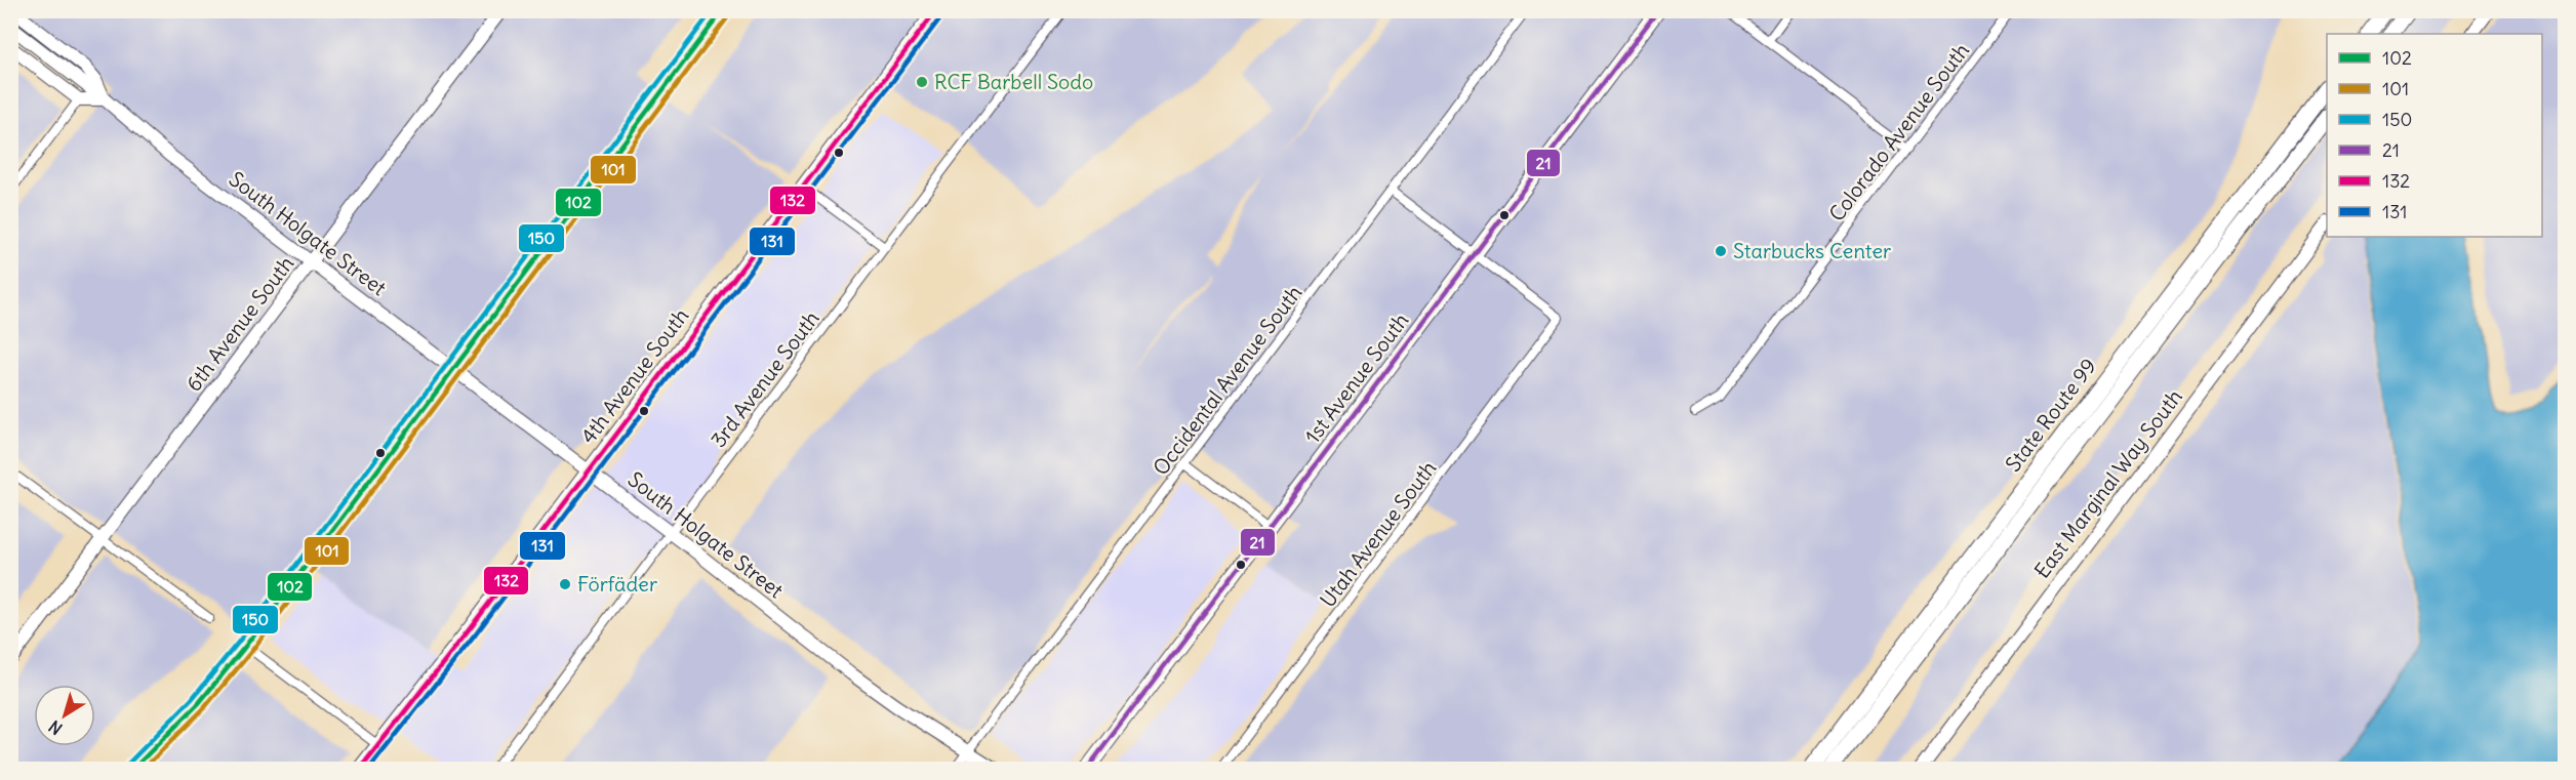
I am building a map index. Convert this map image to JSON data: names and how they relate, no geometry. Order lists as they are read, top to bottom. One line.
{"streets":{"highway":["State Route 99"],"main road":["South Holgate Street","6th Avenue South","4th Avenue South","1st Avenue South","East Marginal Way South"],"street":["Colorado Avenue South","3rd Avenue South","Occidental Avenue South","Utah Avenue South"]},"crossings":[["South Holgate Street","6th Avenue South"],["South Holgate Street","4th Avenue South"],["South Holgate Street","3rd Avenue South"],["South Holgate Street","Occidental Avenue South"],["1st Avenue South","Utah Avenue South"]],"places":["RCF Barbell Sodo","Starbucks Center","Förfäder"],"lines":["transit line 102","transit line 150","transit line 21","transit line 132","transit line 101","transit line 131"],"legend":["102","101","150","21","132","131"],"north":"bottom left"}
